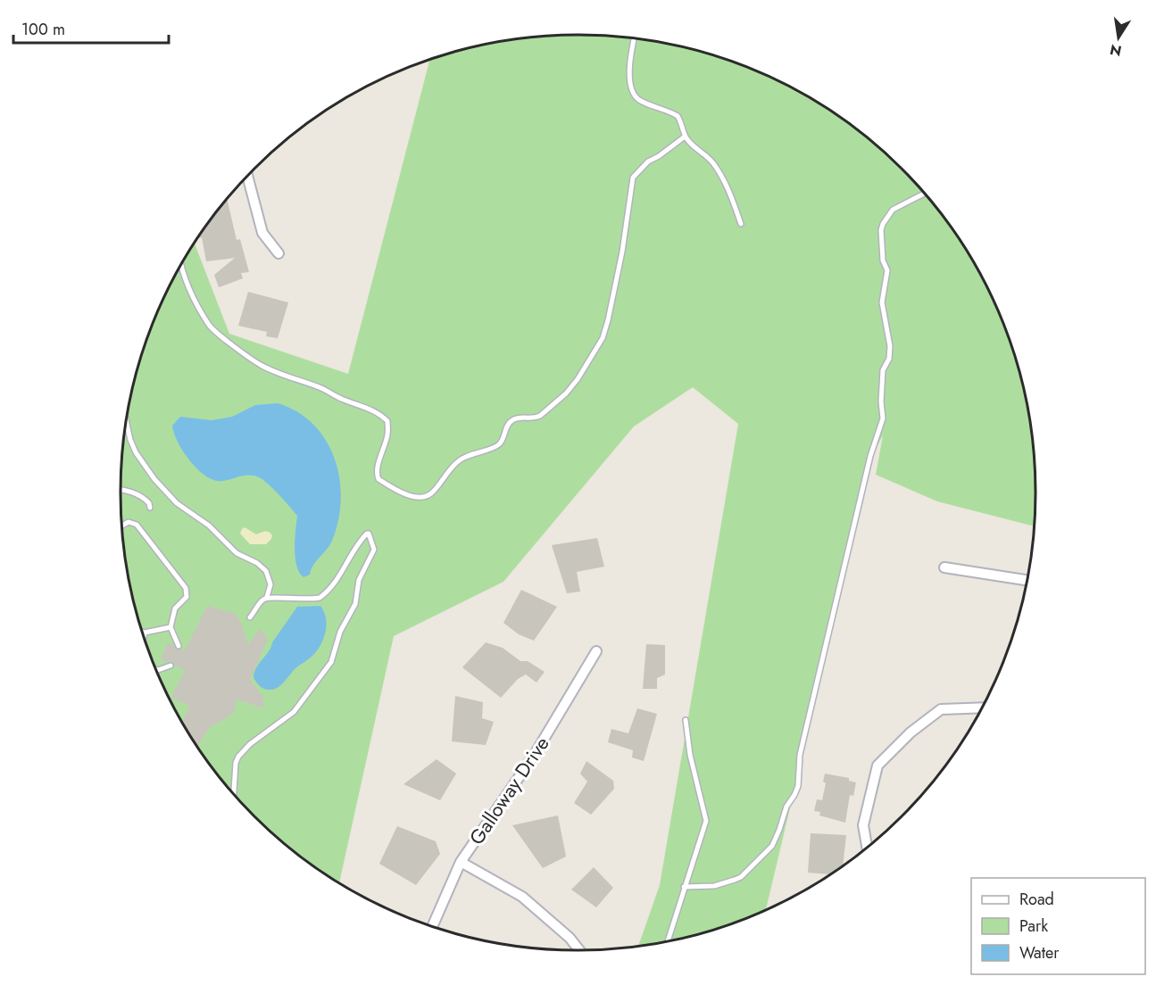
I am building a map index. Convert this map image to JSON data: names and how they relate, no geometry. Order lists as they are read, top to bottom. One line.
{"streets":{"street":["Galloway Drive"]},"legend":["Road","Park","Water"],"scale_bar":"100 m","north":"bottom"}
